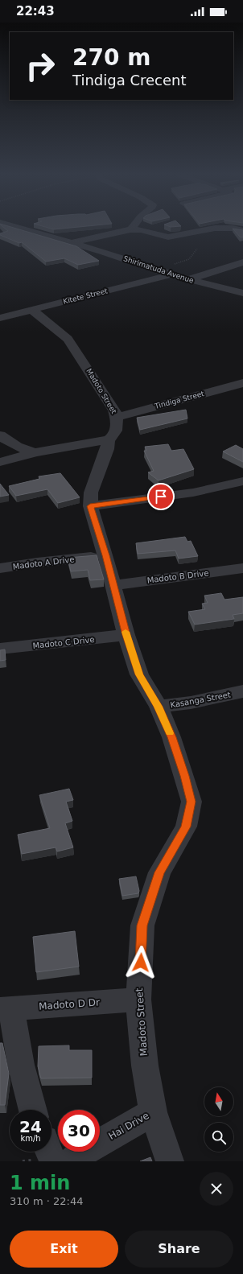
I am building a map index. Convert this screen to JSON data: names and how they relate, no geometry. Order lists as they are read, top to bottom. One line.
{"streets":{"street":["Shirimatuda Avenue","Kitete Street","Madoto Street","Tindiga Street","Madoto A Drive","Madoto B Drive","Madoto C Drive","Kasanga Street","Madoto D Dr","Hai Drive"]},"crossings":[["Shirimatuda Avenue","Kitete Street"],["Kitete Street","Madoto Street"],["Madoto Street","Tindiga Street"],["Madoto Street","Madoto A Drive"],["Madoto Street","Madoto B Drive"],["Madoto Street","Madoto C Drive"],["Madoto Street","Kasanga Street"],["Madoto Street","Madoto D Dr"],["Madoto Street","Hai Drive"]],"north":"top","page":{"status":"22:43","turn":["270 m","Tindiga Crecent"],"speed":"24 km/h","limit":"30","heading":["1 min","310 m · 22:44"],"buttons":["Exit","Share"]}}
